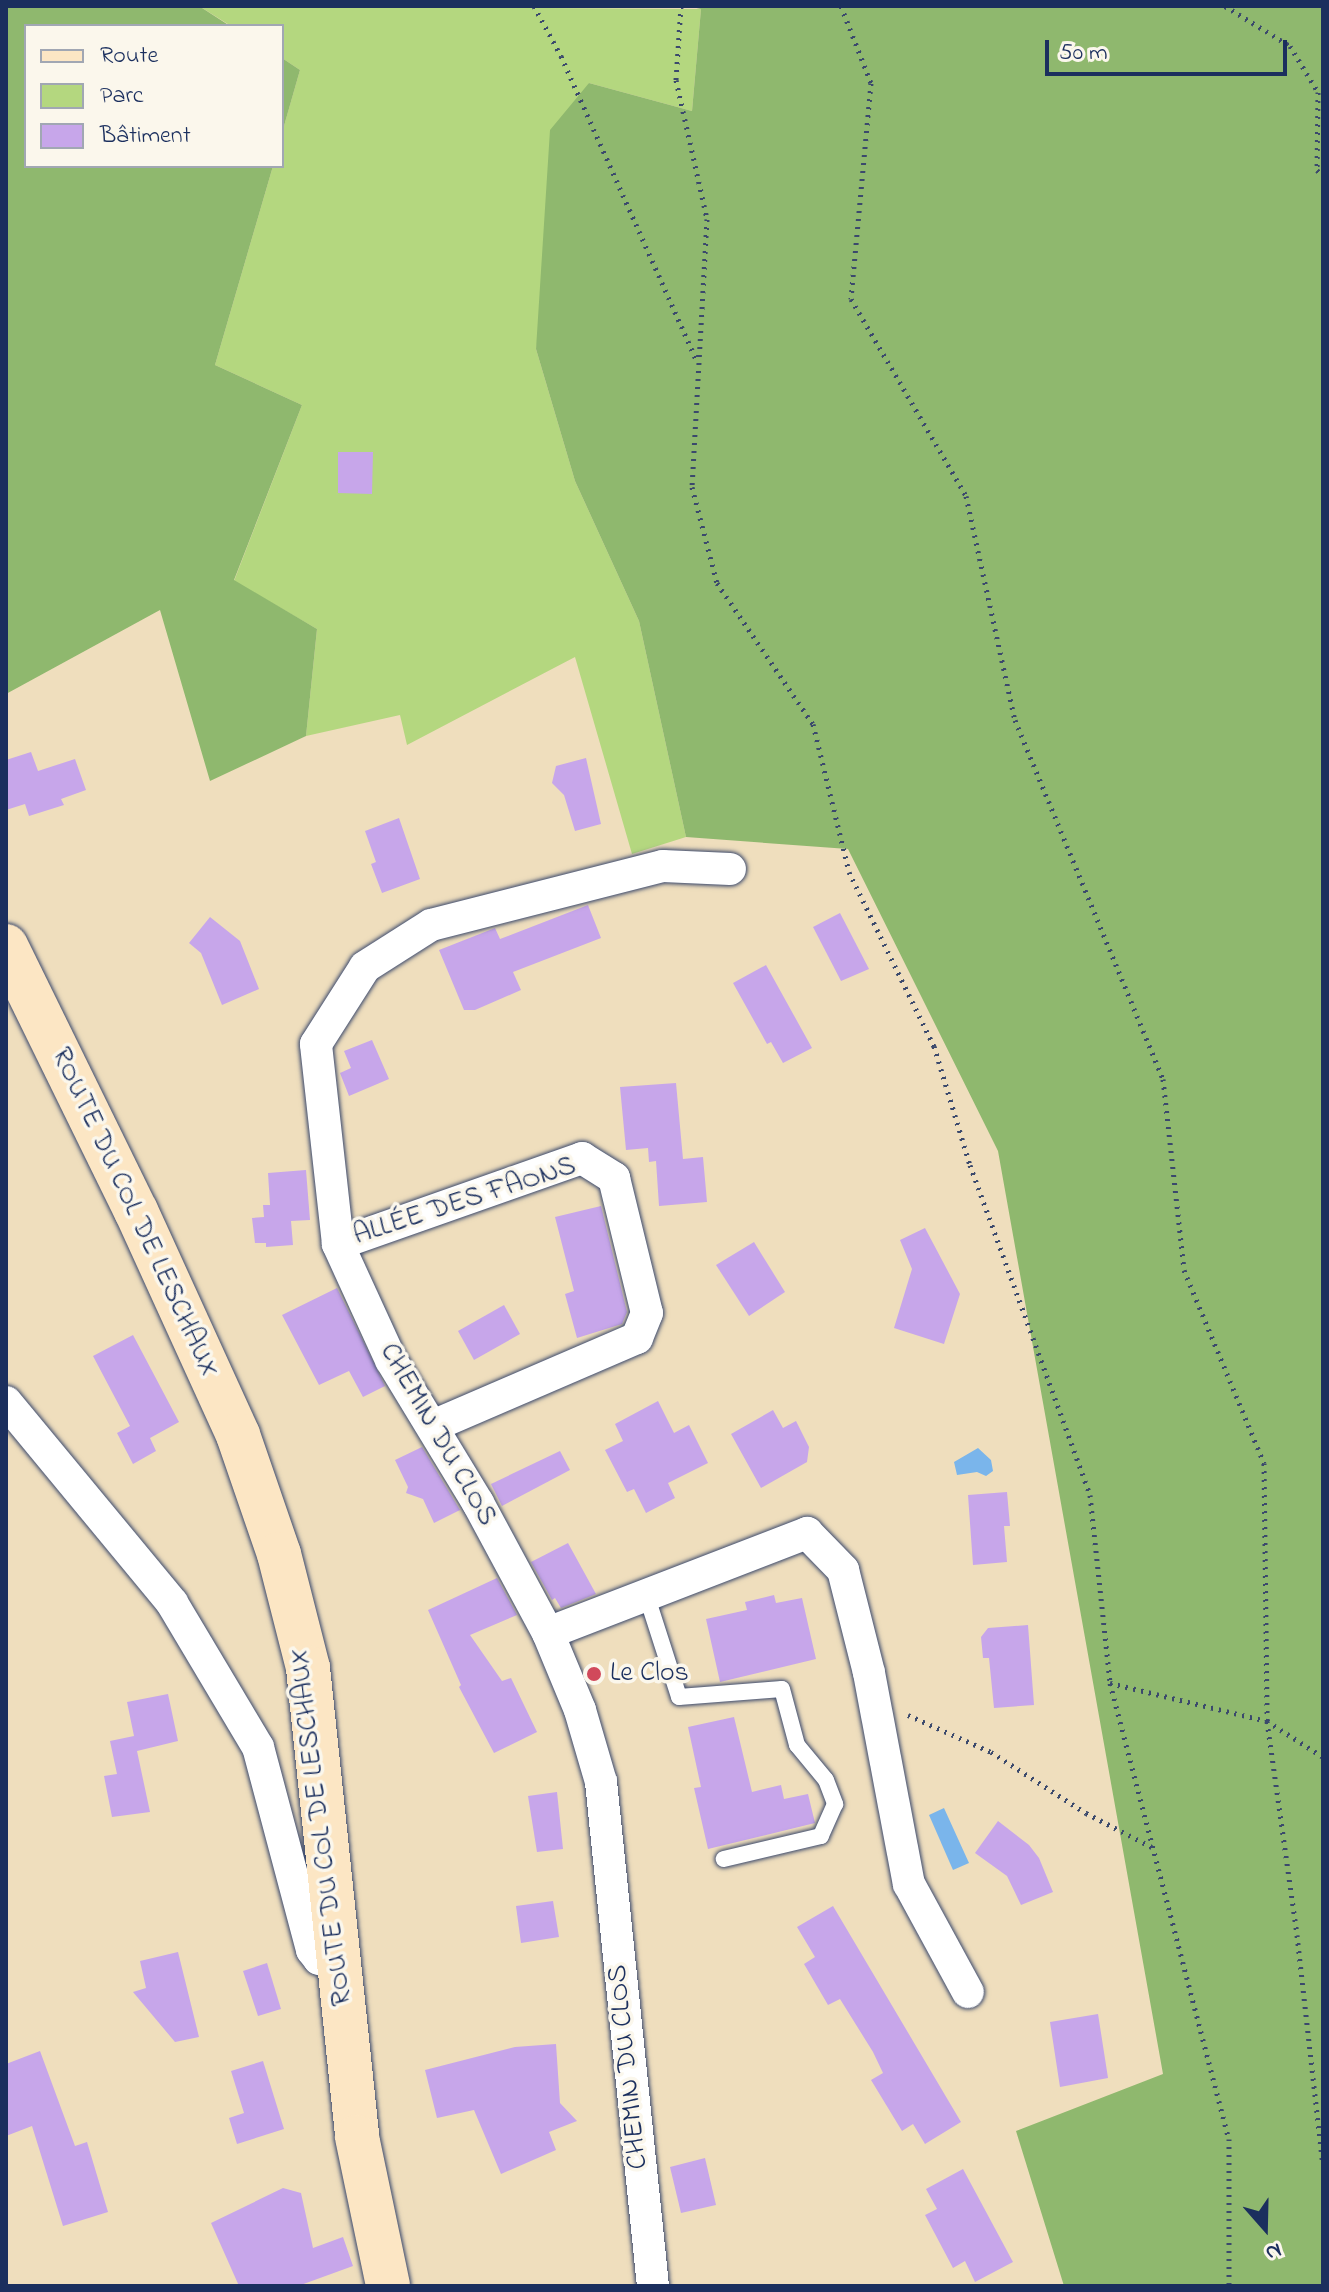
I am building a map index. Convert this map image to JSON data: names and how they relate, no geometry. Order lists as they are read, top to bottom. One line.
{"streets":{"main road":["ROUTE DU COL DE LESCHAUX"],"street":["ALLÉE DES FAONS","CHEMIN DU CLOS"]},"crossings":[["ALLÉE DES FAONS","CHEMIN DU CLOS"]],"places":["Le Clos"],"legend":["Route","Parc","Bâtiment"],"scale_bar":"50 m","north":"bottom"}
